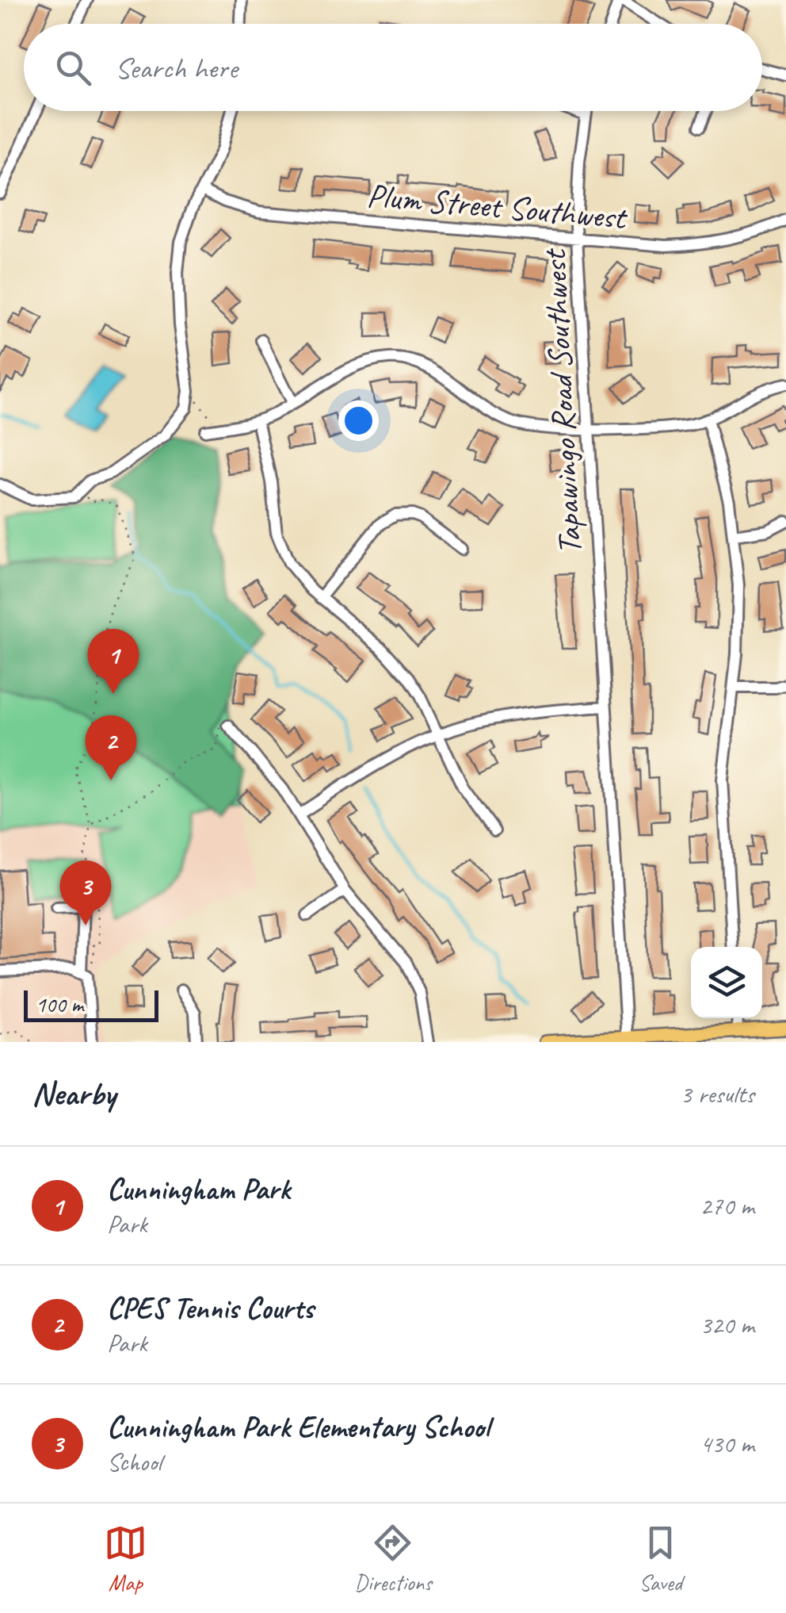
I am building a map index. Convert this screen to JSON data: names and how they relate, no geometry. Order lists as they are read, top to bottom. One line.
{"streets":{"street":["Plum Street Southwest","Tapawingo Road Southwest"]},"crossings":[["Plum Street Southwest","Tapawingo Road Southwest"]],"scale_bar":"100 m","page":{"search":"Search here","pins":["1","2","3"],"scale":"100 m","heading":["Nearby","3 results"],"list":[{"mark":"1","name":"Cunningham Park","note":"Park","value":"270 m"},{"mark":"2","name":"CPES Tennis Courts","note":"Park","value":"320 m"},{"mark":"3","name":"Cunningham Park Elementary School","note":"School","value":"430 m"}],"nav":["Map","Directions","Saved"]}}
